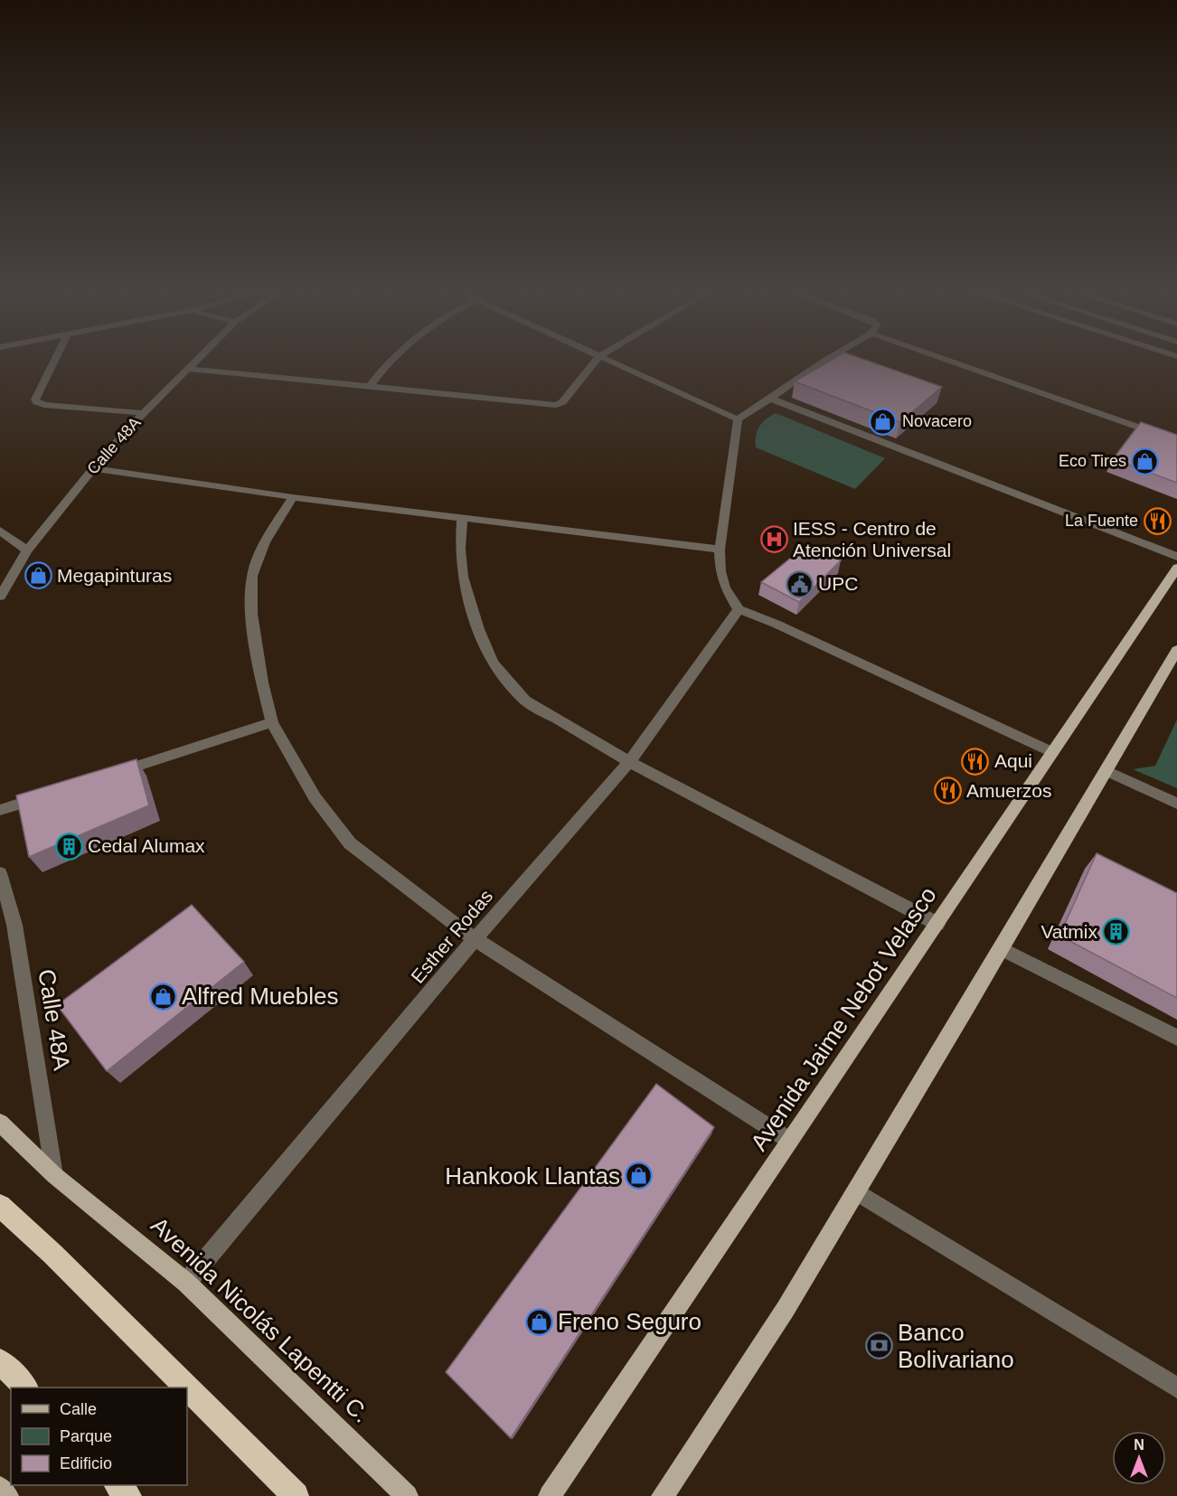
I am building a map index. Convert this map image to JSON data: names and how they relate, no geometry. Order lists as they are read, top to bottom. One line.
{"streets":{"main road":["Avenida Jaime Nebot Velasco","Avenida Nicolás Lapentti C."],"street":["Calle 48A","Esther Rodas"]},"crossings":[["Calle 48A","Avenida Nicolás Lapentti C."],["Esther Rodas","Avenida Nicolás Lapentti C."]],"places":{"shop":["Novacero","Eco Tires","Megapinturas","Alfred Muebles","Hankook Llantas","Freno Seguro"],"restaurant":["La Fuente","Aqui","Amuerzos"],"hospital":["IESS - Centro de Atención Universal"],"public building":["UPC"],"building":["Cedal Alumax","Vatmix"],"bank":["Banco Bolivariano"]},"legend":["Calle","Parque","Edificio"],"north":"top"}
